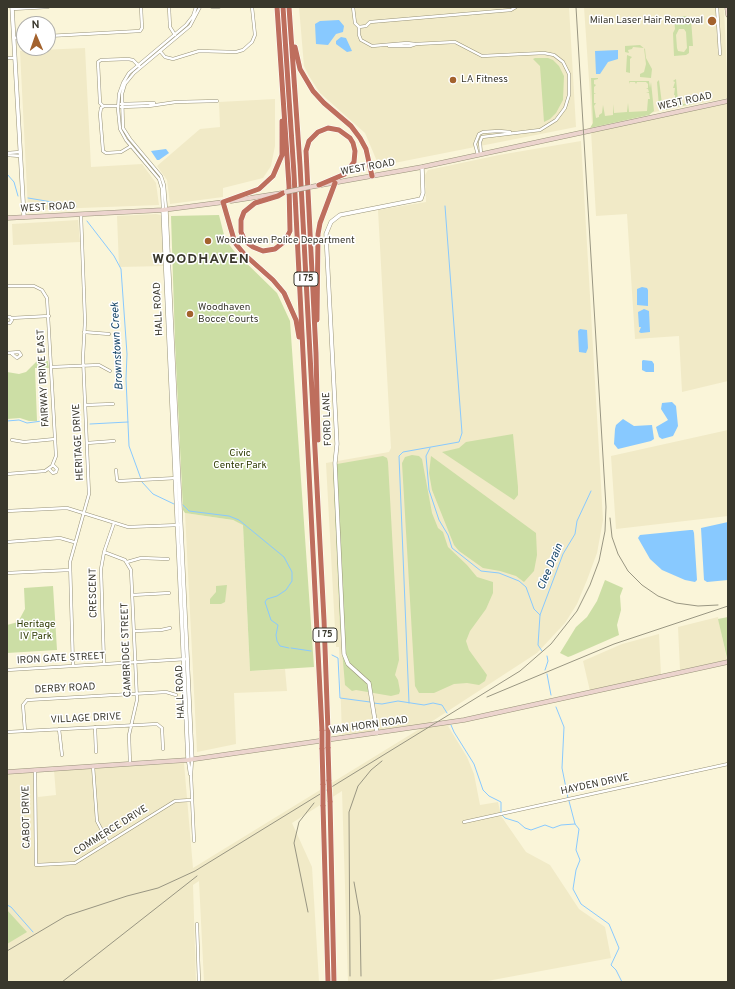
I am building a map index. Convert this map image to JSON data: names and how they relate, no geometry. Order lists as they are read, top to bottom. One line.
{"streets":{"highway":["I 75"],"main road":["WEST ROAD","VAN HORN ROAD"],"street":["HALL ROAD","FAIRWAY DRIVE EAST","FORD LANE","HERITAGE DRIVE","CRESCENT","CAMBRIDGE STREET","IRON GATE STREET","DERBY ROAD","VILLAGE DRIVE","HAYDEN DRIVE","CABOT DRIVE","COMMERCE DRIVE"]},"crossings":[["WEST ROAD","HALL ROAD"],["WEST ROAD","FORD LANE"],["WEST ROAD","HERITAGE DRIVE"],["HALL ROAD","IRON GATE STREET"],["HALL ROAD","VAN HORN ROAD"],["HALL ROAD","COMMERCE DRIVE"],["FORD LANE","VAN HORN ROAD"],["HERITAGE DRIVE","IRON GATE STREET"],["CRESCENT","IRON GATE STREET"],["CAMBRIDGE STREET","IRON GATE STREET"],["CAMBRIDGE STREET","DERBY ROAD"],["CAMBRIDGE STREET","VILLAGE DRIVE"],["CAMBRIDGE STREET","VAN HORN ROAD"],["DERBY ROAD","VILLAGE DRIVE"],["VAN HORN ROAD","CABOT DRIVE"],["CABOT DRIVE","COMMERCE DRIVE"]],"districts":["WOODHAVEN"],"water":["Brownstown Creek","Clee Drain"],"parks":["Civic Center Park","Heritage IV Park"],"places":["Milan Laser Hair Removal","LA Fitness","Woodhaven Police Department","Woodhaven Bocce Courts"],"north":"top"}
